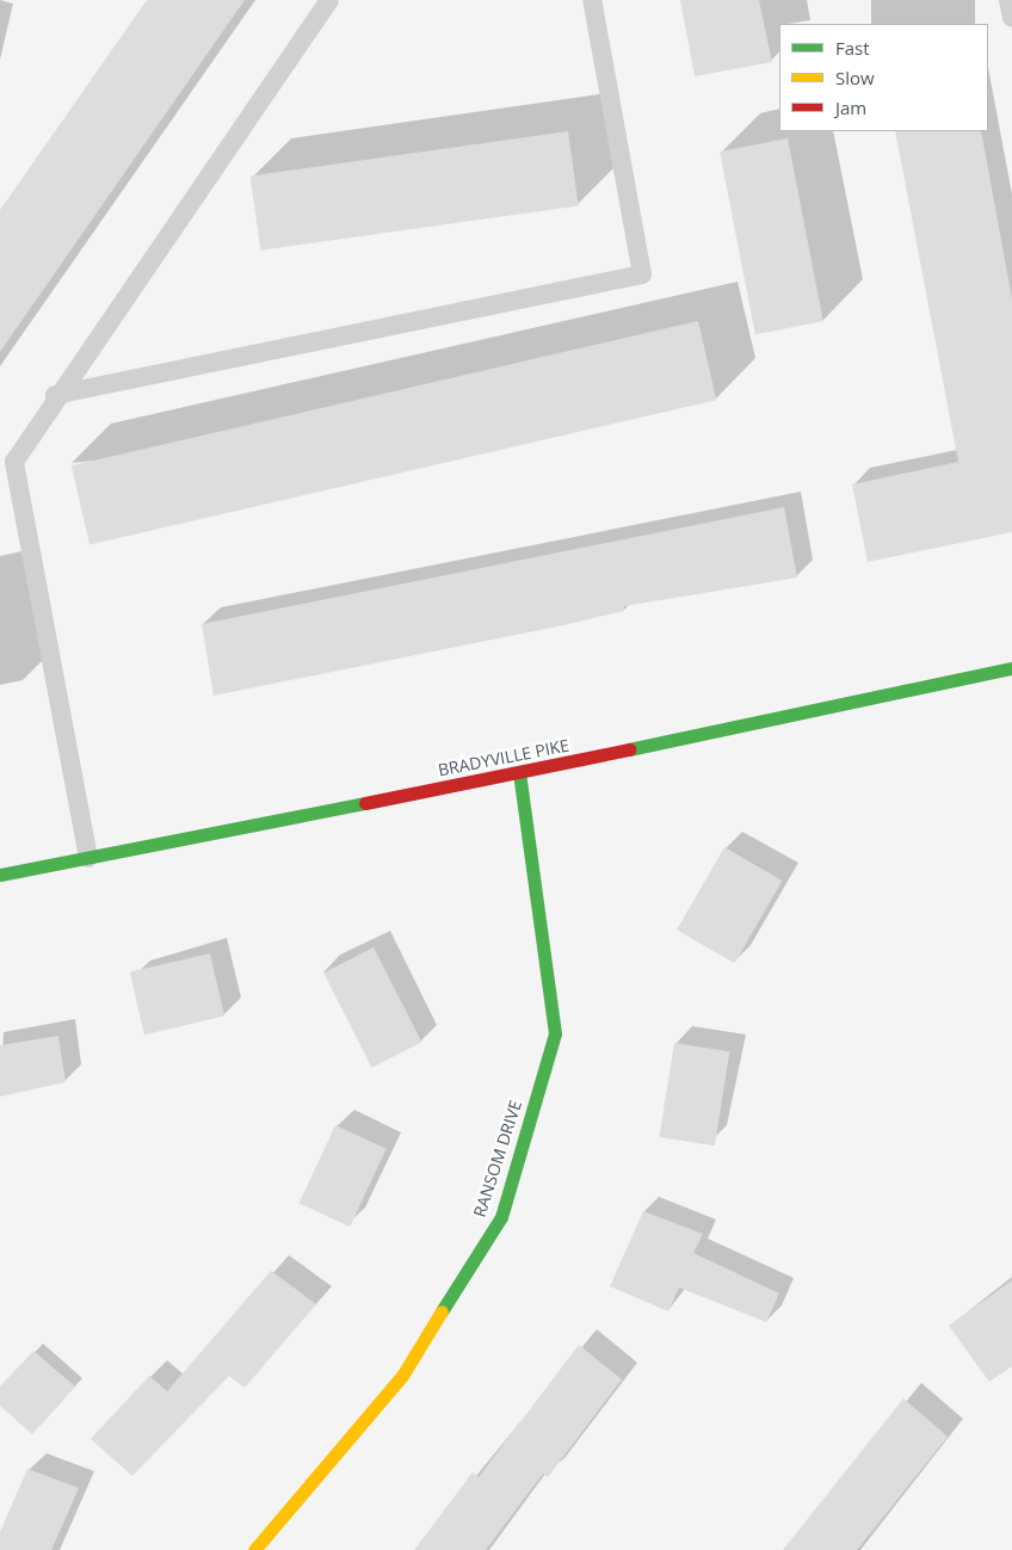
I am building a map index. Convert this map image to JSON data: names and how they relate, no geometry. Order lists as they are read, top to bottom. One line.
{"streets":{"main road":["BRADYVILLE PIKE","RANSOM DRIVE"]},"crossings":[["BRADYVILLE PIKE","RANSOM DRIVE"]],"legend":["Fast","Slow","Jam"]}
